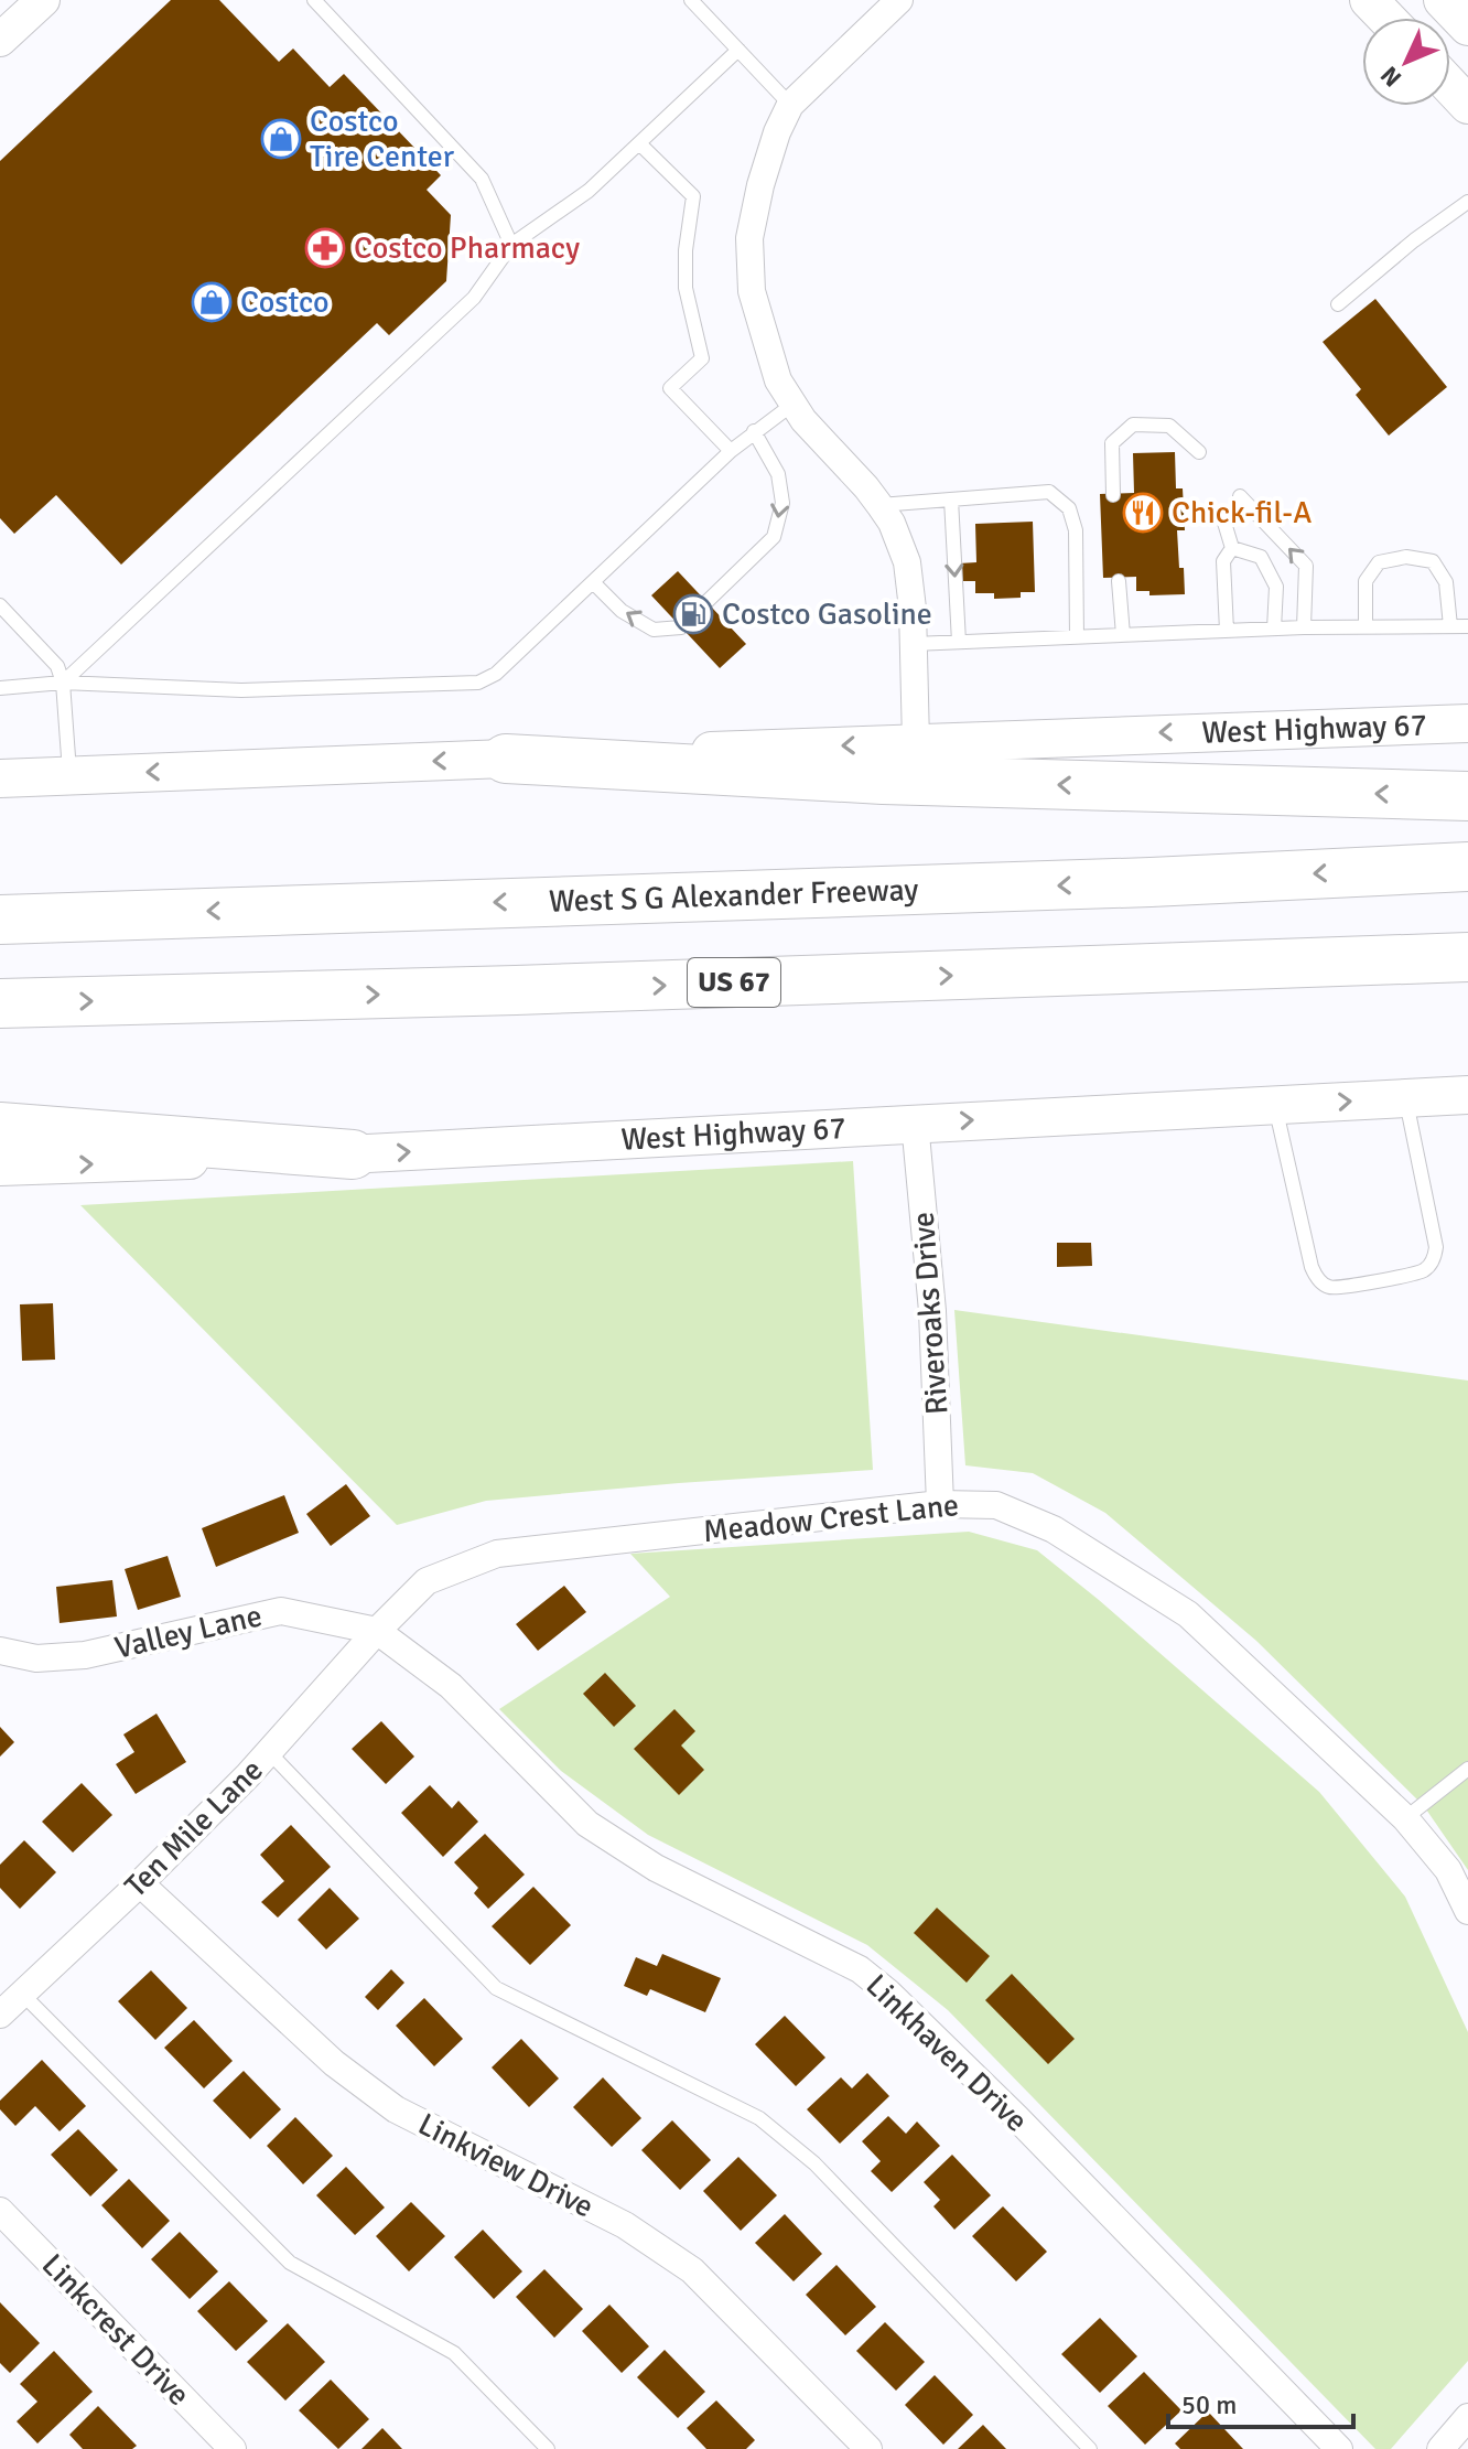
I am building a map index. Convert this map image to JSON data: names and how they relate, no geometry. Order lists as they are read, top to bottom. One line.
{"streets":{"highway":["West S G Alexander Freeway","US 67"],"main road":["West Highway 67"],"street":["Riveroaks Drive","Meadow Crest Lane","Valley Lane","Ten Mile Lane","Linkhaven Drive","Linkview Drive","Linkcrest Drive"]},"crossings":[["West Highway 67","Riveroaks Drive"],["Riveroaks Drive","Meadow Crest Lane"],["Meadow Crest Lane","Valley Lane"],["Meadow Crest Lane","Ten Mile Lane"],["Meadow Crest Lane","Linkhaven Drive"],["Valley Lane","Ten Mile Lane"],["Valley Lane","Linkhaven Drive"],["Ten Mile Lane","Linkhaven Drive"],["Ten Mile Lane","Linkview Drive"]],"places":{"shop":["Costco Tire Center","Costco"],"pharmacy":["Costco Pharmacy"],"restaurant":["Chick-fil-A"],"fuel station":["Costco Gasoline"]},"scale_bar":"50 m","north":"bottom left"}
